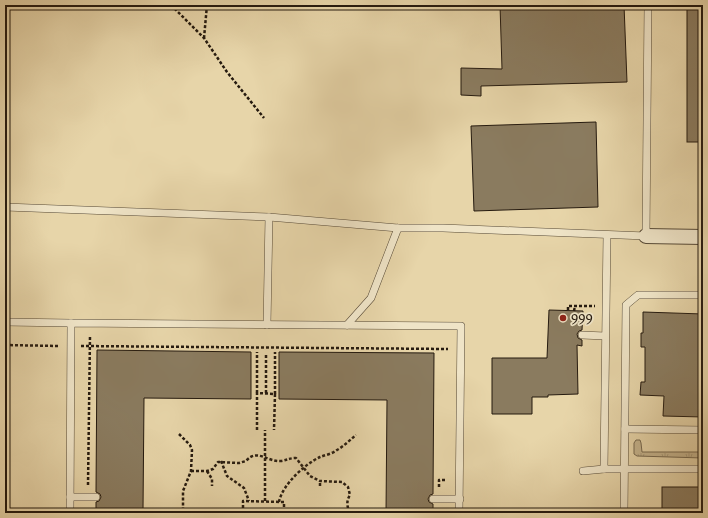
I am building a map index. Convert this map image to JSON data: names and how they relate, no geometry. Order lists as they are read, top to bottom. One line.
{"places":["999"]}
